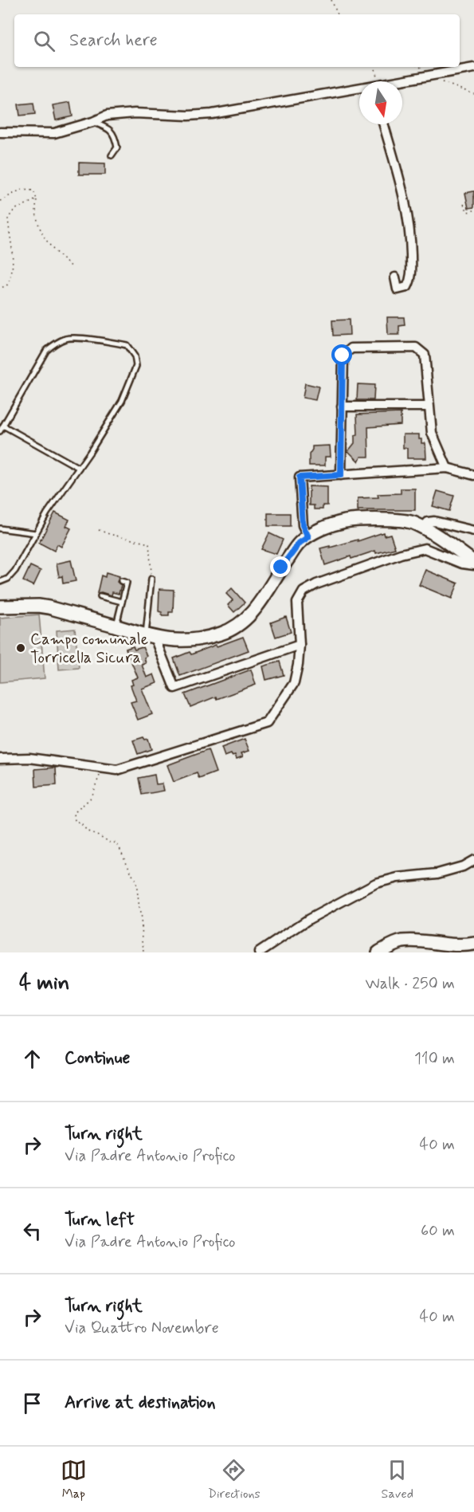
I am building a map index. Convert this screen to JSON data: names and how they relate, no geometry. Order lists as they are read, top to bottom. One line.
{"places":["Campo comunale Torricella Sicura"],"north":"bottom","page":{"search":"Search here","heading":["4 min","Walk · 250 m"],"list":[["Continue","110 m"],["Turn right","Via Padre Antonio Profico","40 m"],["Turn left","Via Padre Antonio Profico","60 m"],["Turn right","Via Quattro Novembre","40 m"],"Arrive at destination"],"nav":["Map","Directions","Saved"]}}
